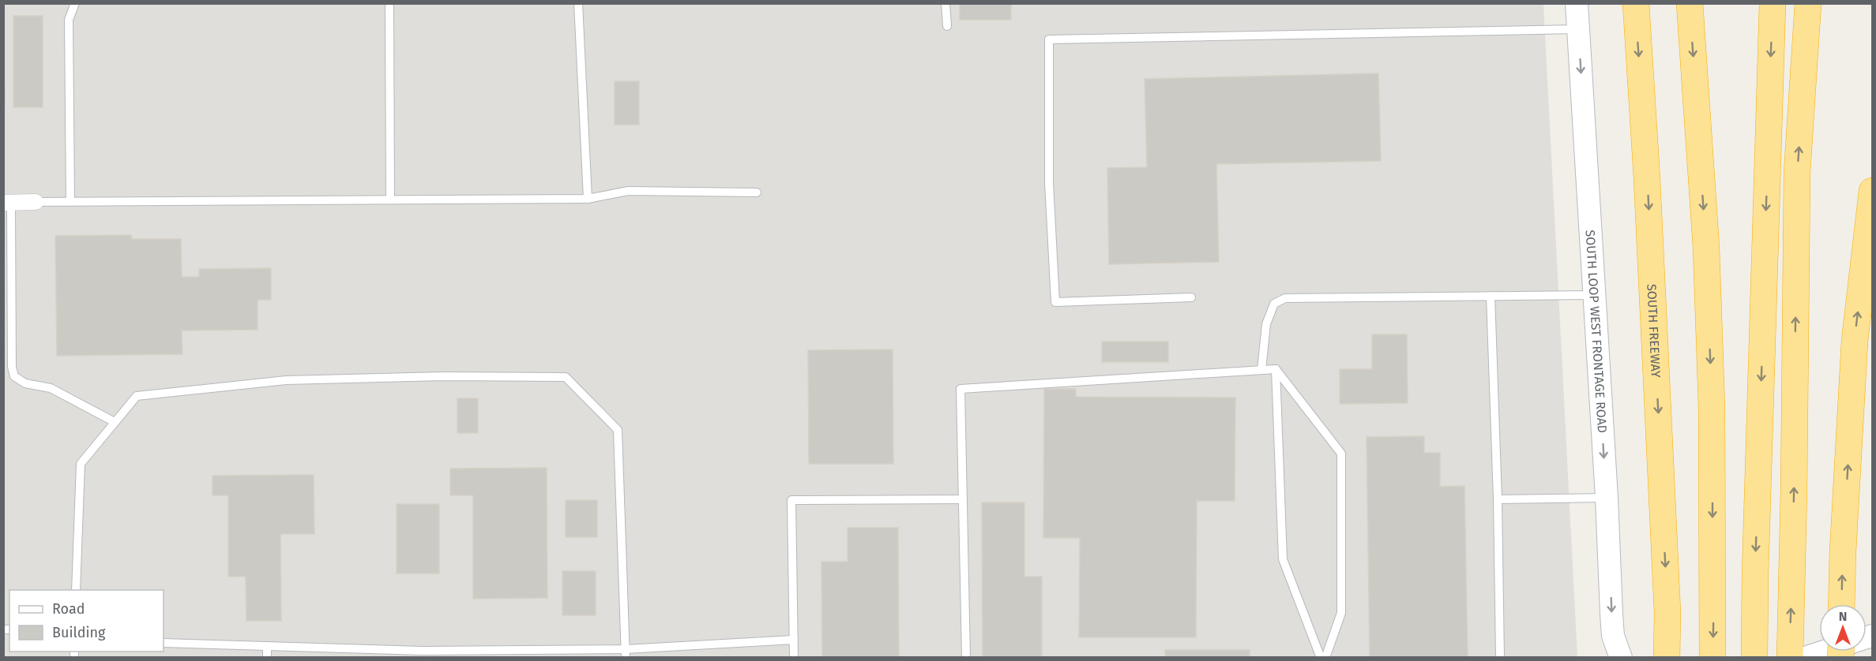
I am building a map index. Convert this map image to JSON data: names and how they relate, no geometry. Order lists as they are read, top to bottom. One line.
{"streets":{"highway":["SOUTH FREEWAY"],"main road":["SOUTH LOOP WEST FRONTAGE ROAD"]},"one_way":["SOUTH LOOP WEST FRONTAGE ROAD"],"legend":["Road","Building"],"north":"top"}
